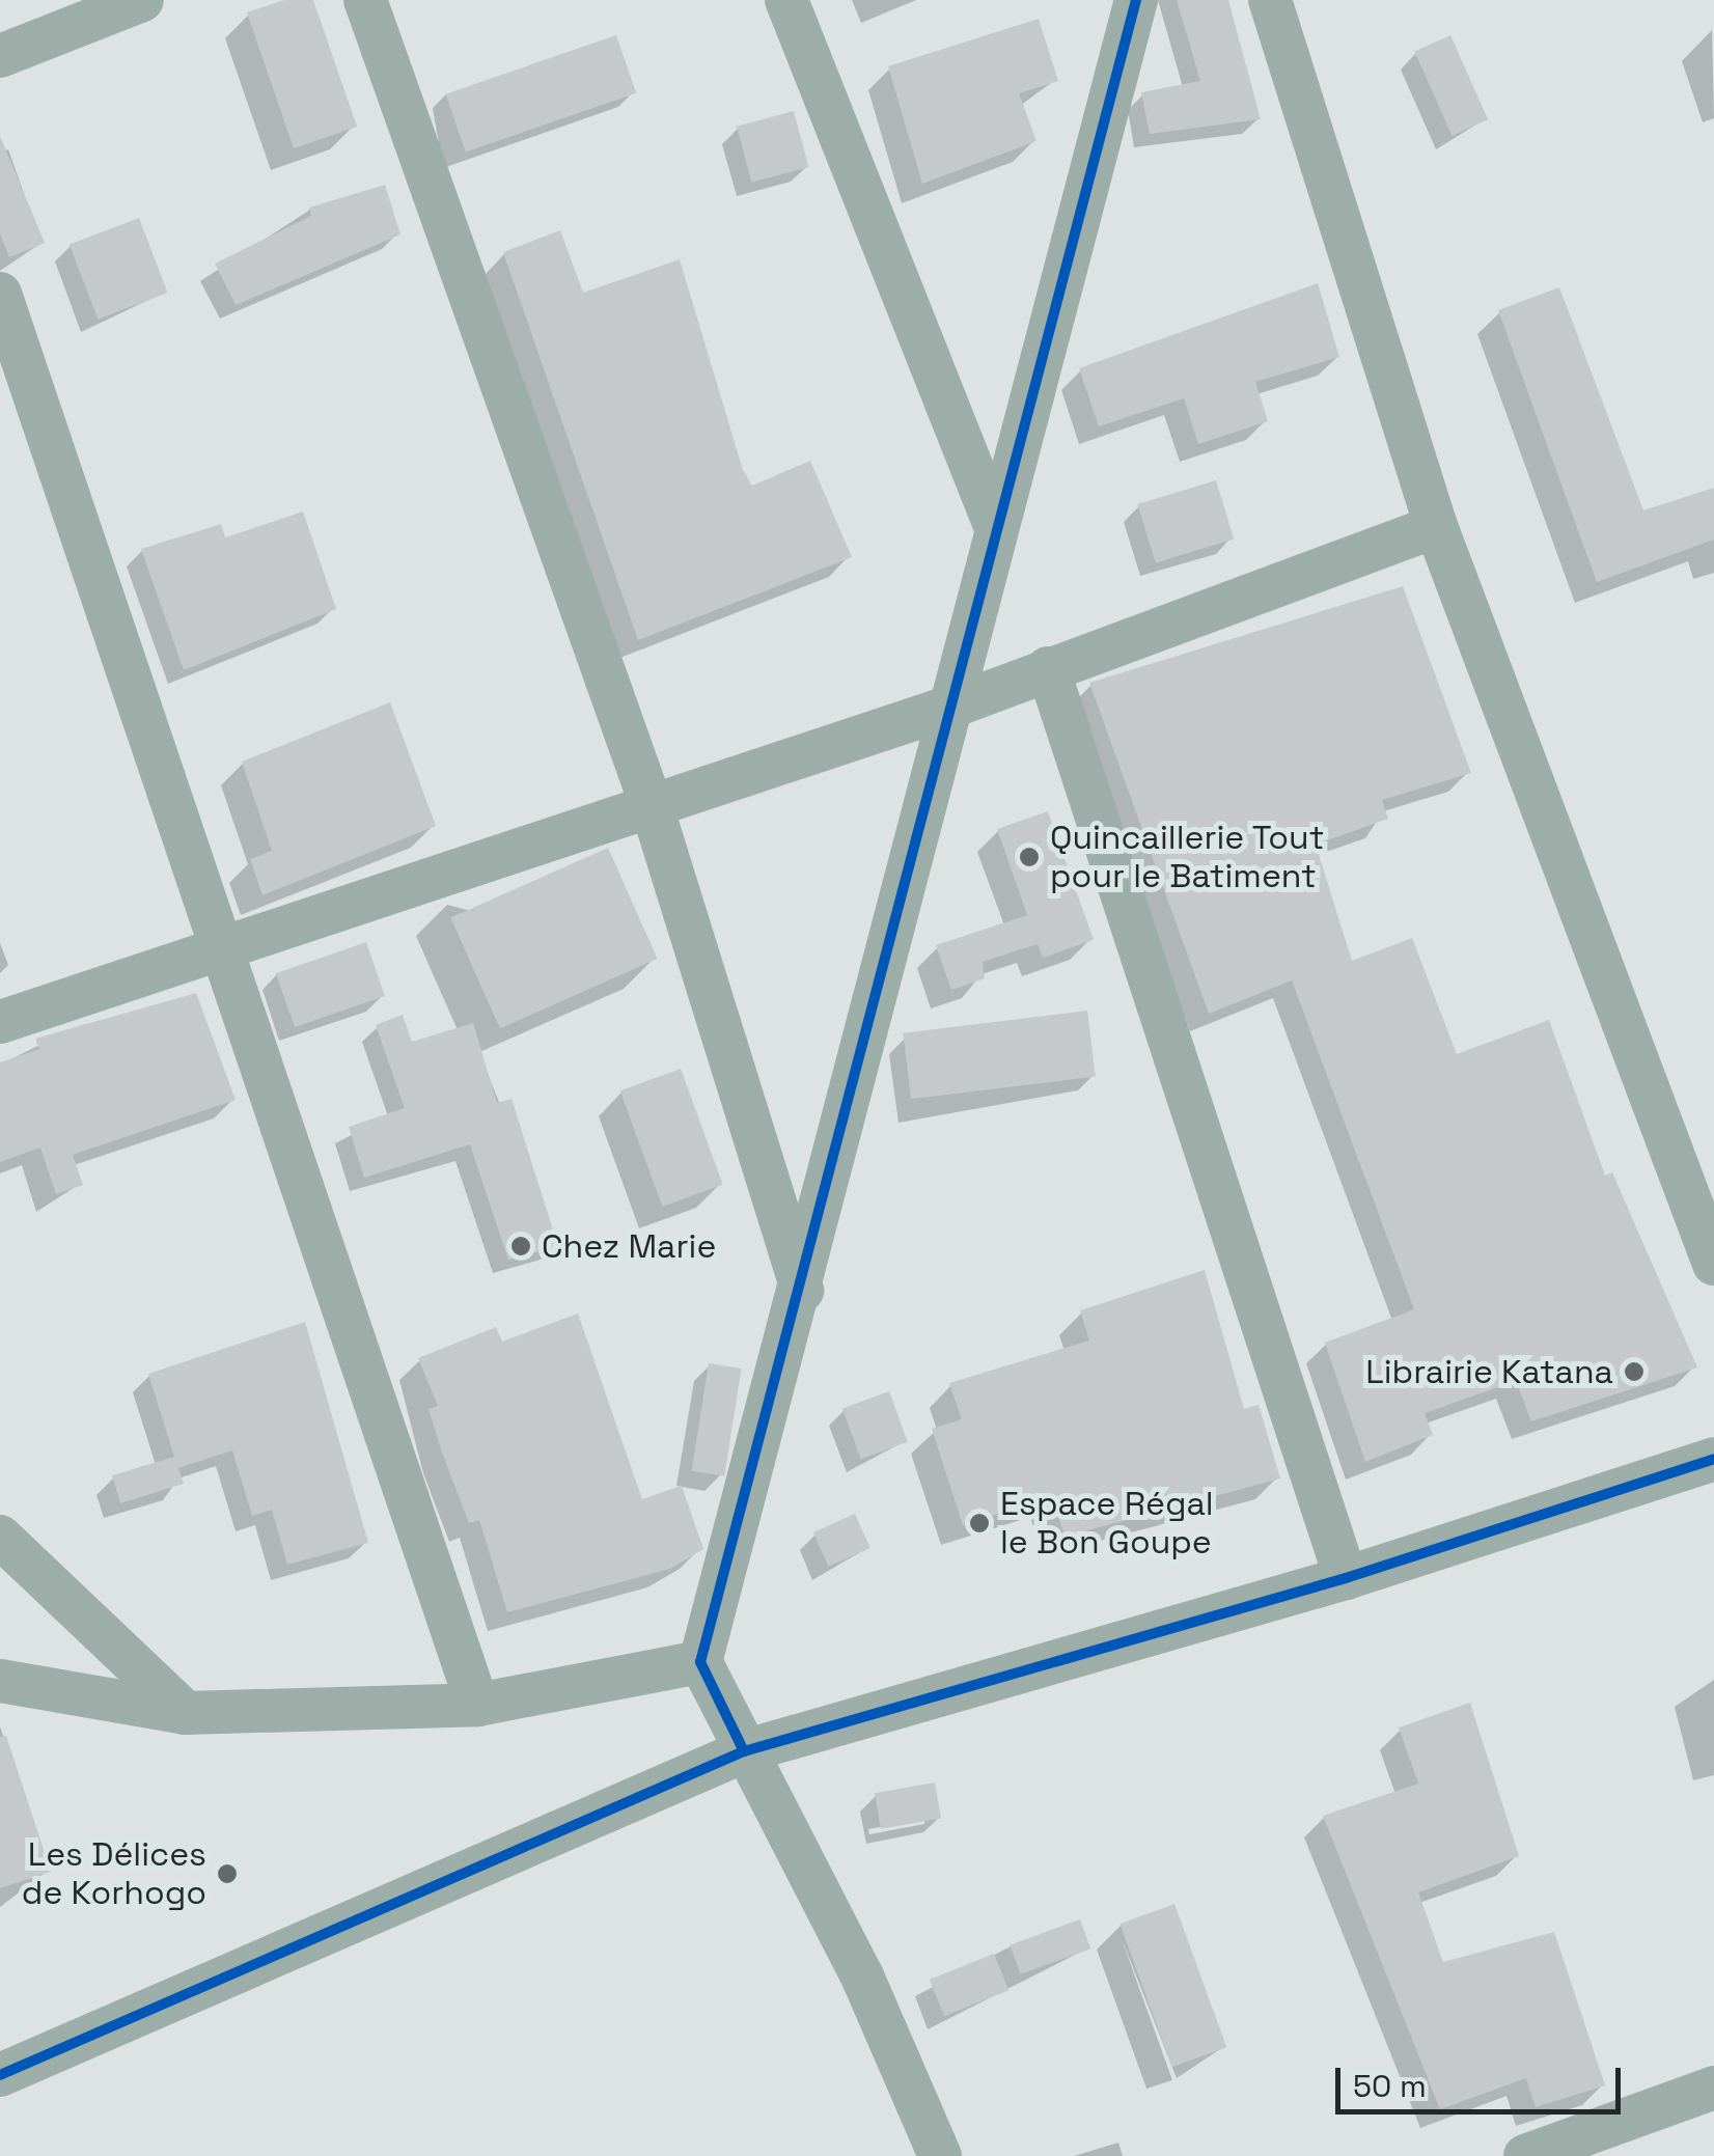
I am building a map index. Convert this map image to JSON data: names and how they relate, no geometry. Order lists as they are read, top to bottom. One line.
{"places":["Quincaillerie Tout pour le Batiment","Chez Marie","Librairie Katana","Espace Régal le Bon Goupe","Les Délices de Korhogo"],"scale_bar":"50 m"}
